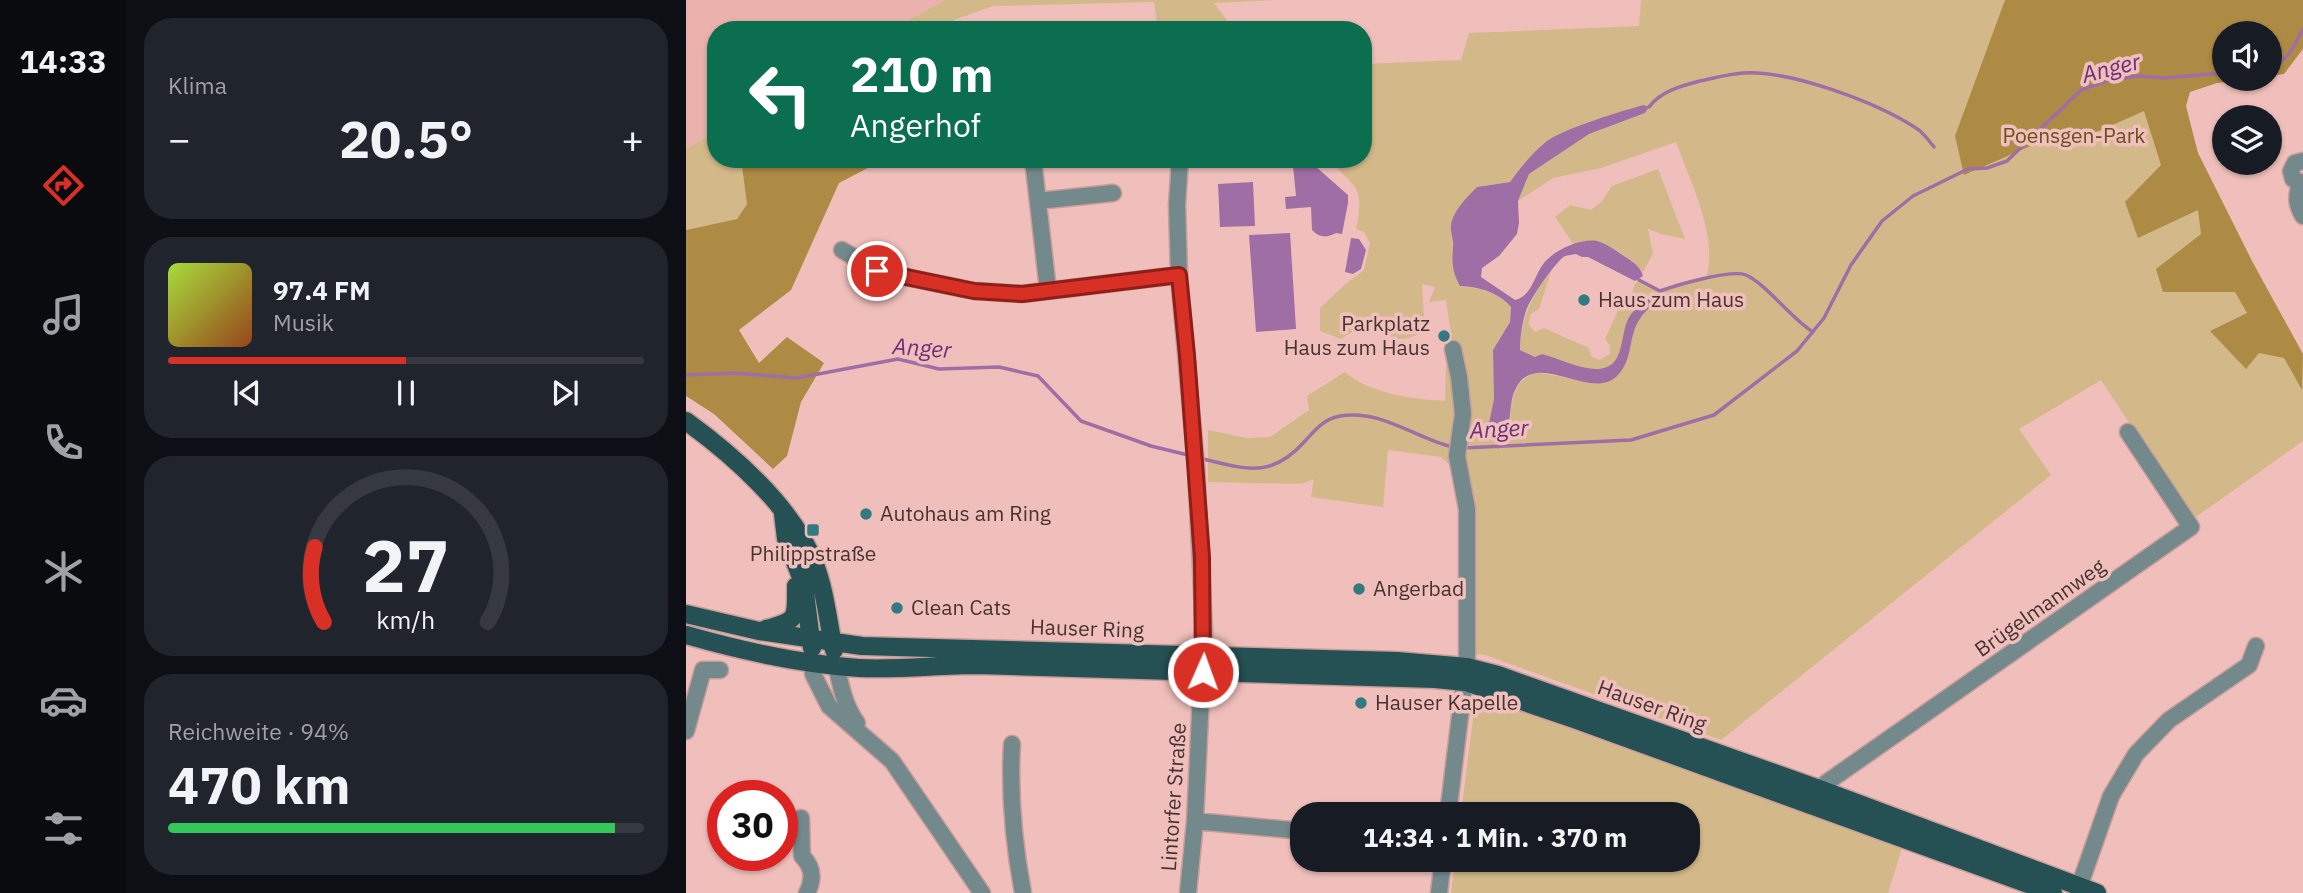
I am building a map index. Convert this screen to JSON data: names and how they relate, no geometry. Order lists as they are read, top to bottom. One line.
{"streets":{"main road":["Hauser Ring"],"street":["Brügelmannweg","Lintorfer Straße"]},"crossings":[["Brügelmannweg","Hauser Ring"],["Hauser Ring","Lintorfer Straße"]],"water":["Anger"],"parks":["Poensgen-Park"],"places":{"other":["Haus zum Haus","Parkplatz Haus zum Haus","Autohaus am Ring","Angerbad","Clean Cats","Hauser Kapelle"],"transit":["Philippstraße"]},"page":{"tabs":"14:33","tile":["Klima",["Reichweite · 94%","470 km"]],"turn":["210 m","Angerhof"],"heat":["−","20.5°","+"],"song":["97.4 FM","Musik"],"limit":"30","trip":"14:34 · 1 Min. · 370 m","gauge":["27","km/h"]}}
